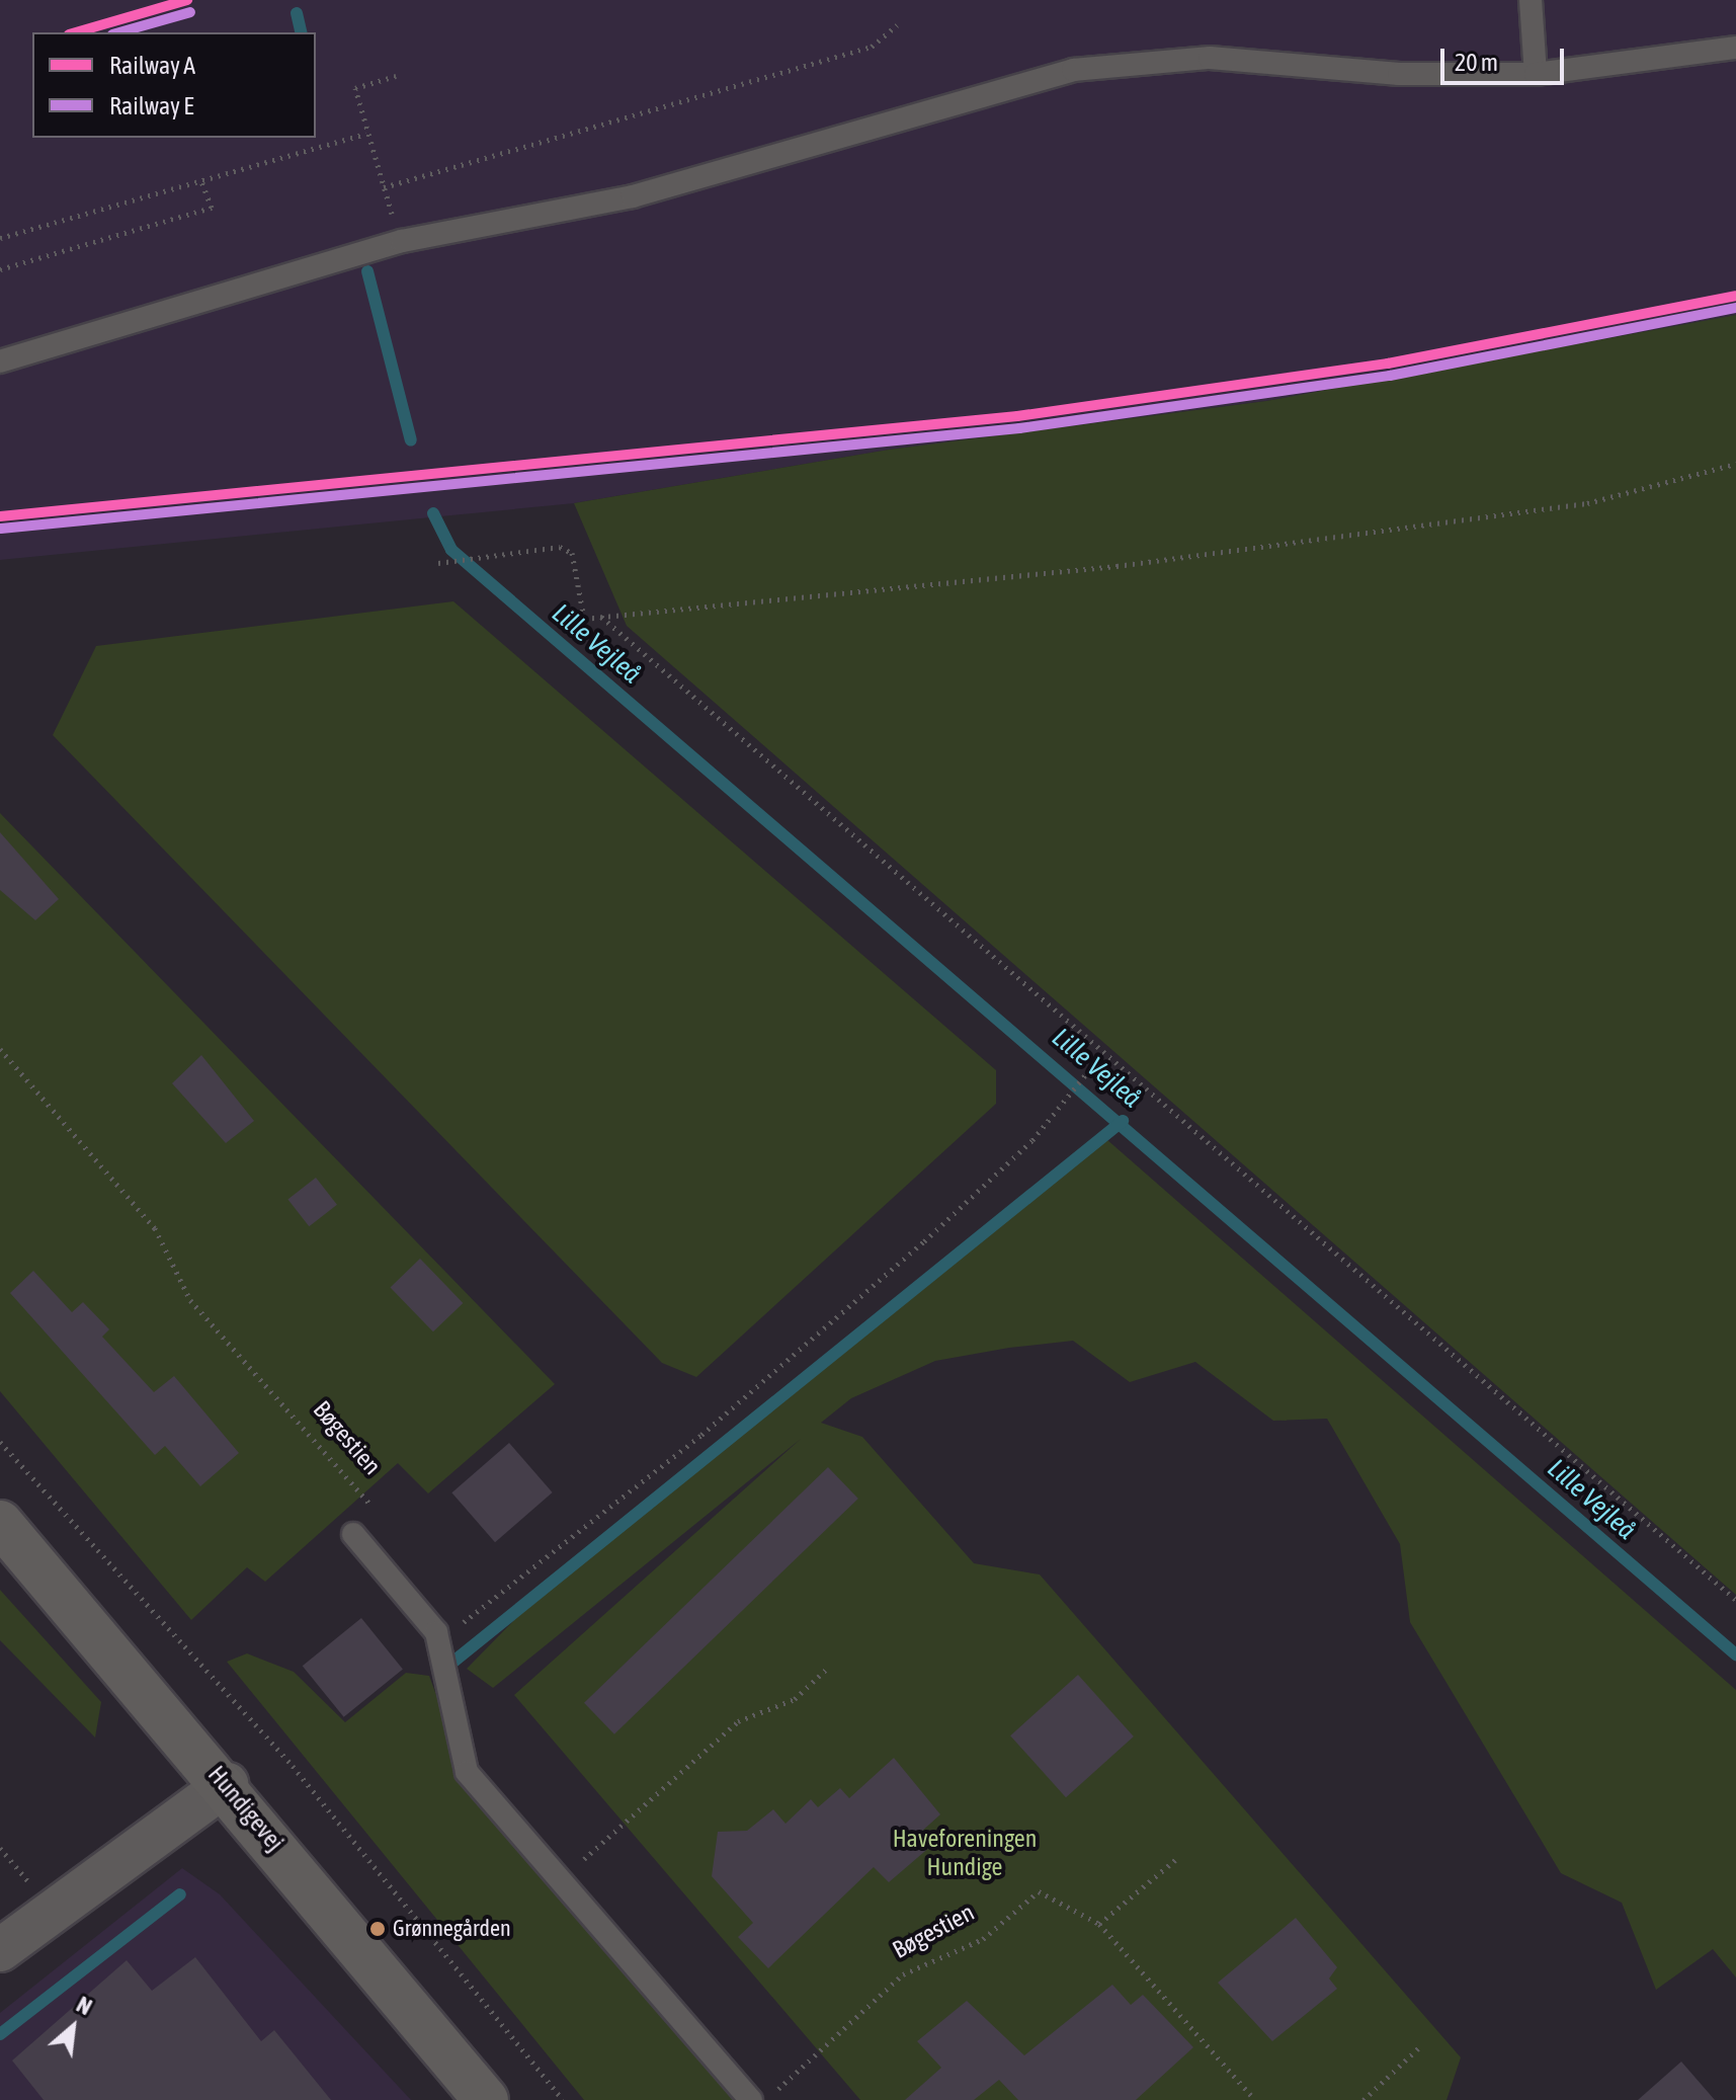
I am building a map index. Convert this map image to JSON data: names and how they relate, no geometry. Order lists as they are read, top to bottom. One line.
{"streets":{"street":["Hundigevej"],"path":["Bøgestien"]},"water":["Lille Vejleå"],"parks":["Haveforeningen Hundige"],"places":["Grønnegården"],"lines":["rail line A","rail line E"],"legend":["Railway A","Railway E"],"scale_bar":"20 m","north":"top right"}
